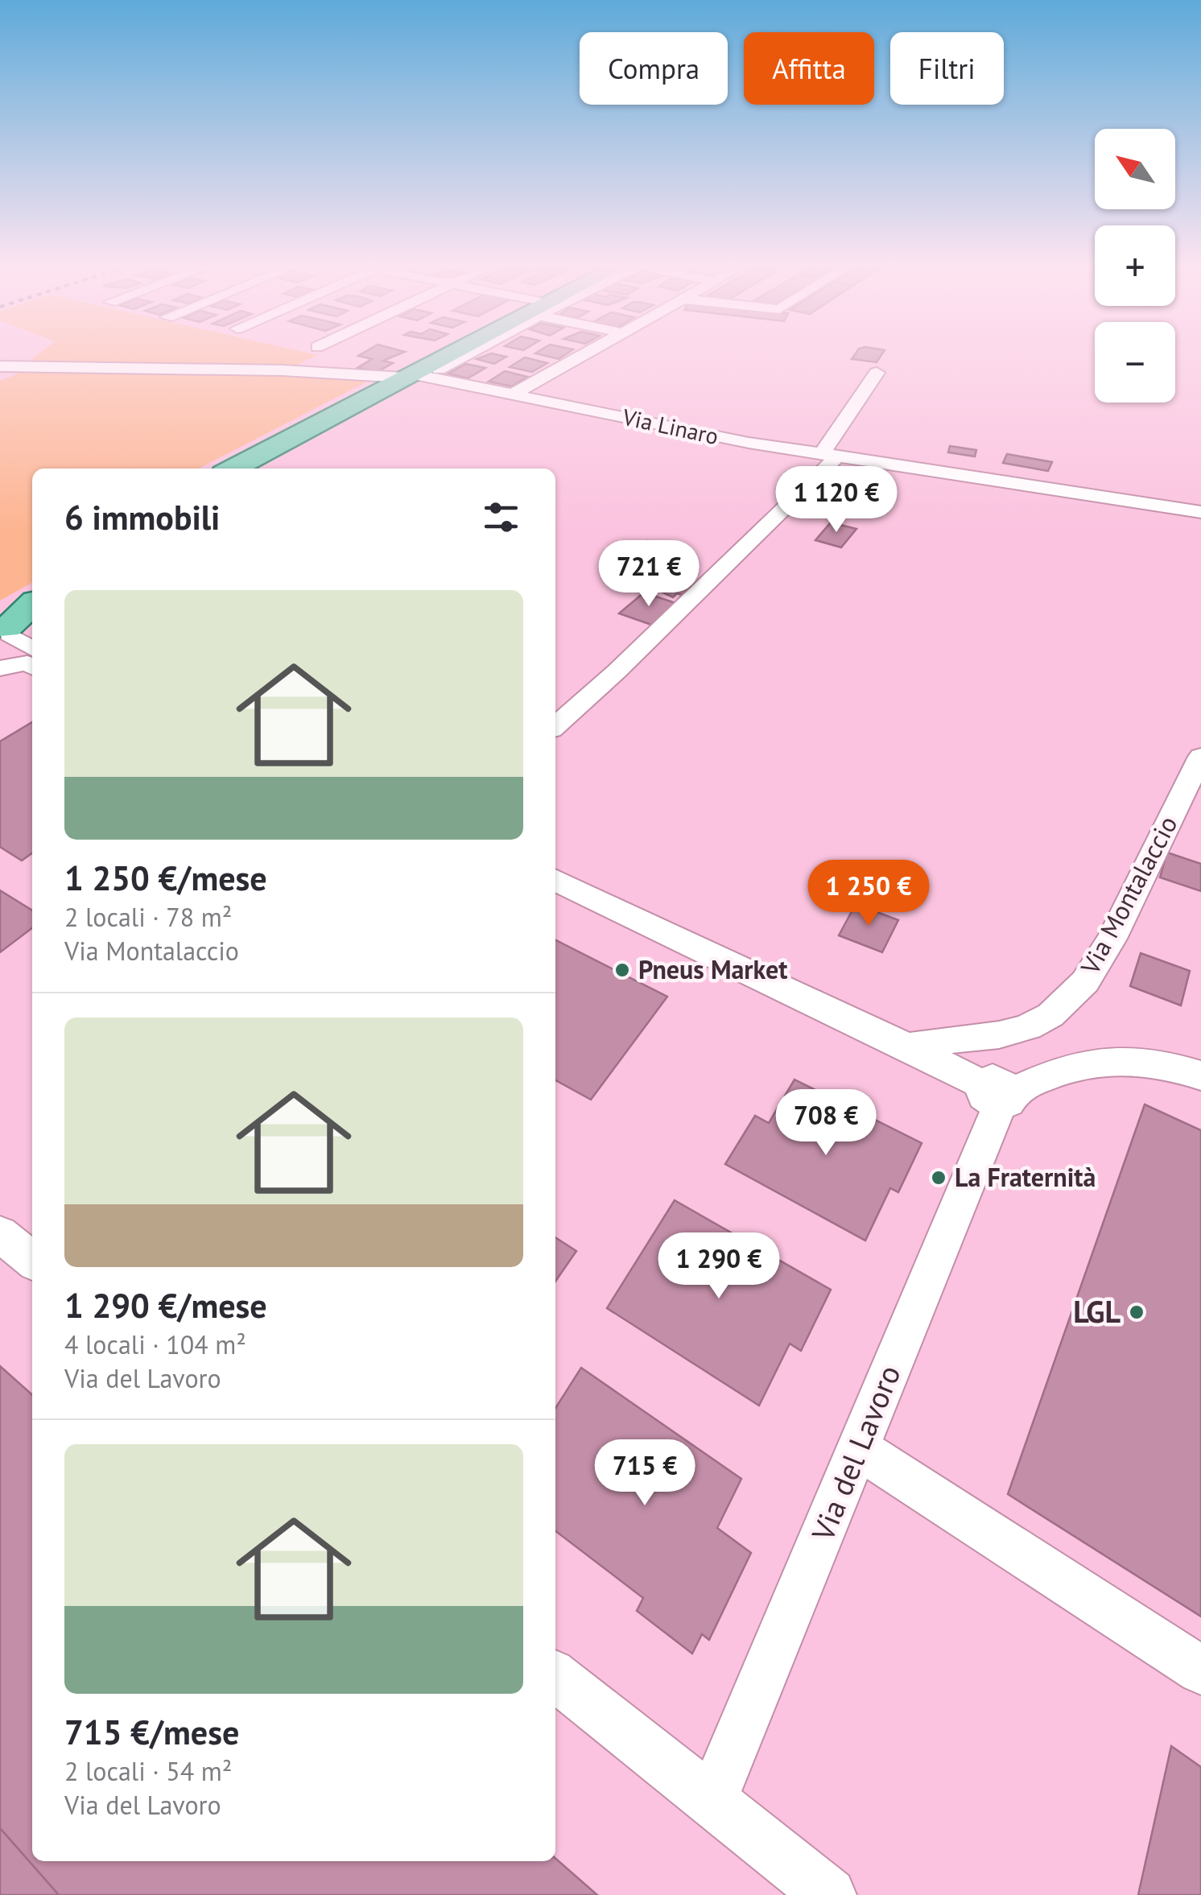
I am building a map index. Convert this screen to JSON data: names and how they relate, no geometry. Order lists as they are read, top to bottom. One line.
{"streets":{"street":["Via Linaro","Via Montalaccio","Via del Lavoro"]},"places":["Pneus Market","La Fraternità","LGL"],"north":"top left","page":{"chip":["Compra","Affitta","Filtri"],"map_buttons":["+","−"],"price":["1 120 €","721 €","1 250 €","708 €","1 290 €","715 €"],"heading":"6 immobili","list":[{"name":"1 250 €/mese","note":"2 locali · 78 m² · Via Montalaccio"},{"name":"1 290 €/mese","note":"4 locali · 104 m² · Via del Lavoro"},{"name":"715 €/mese","note":"2 locali · 54 m² · Via del Lavoro"}]}}
